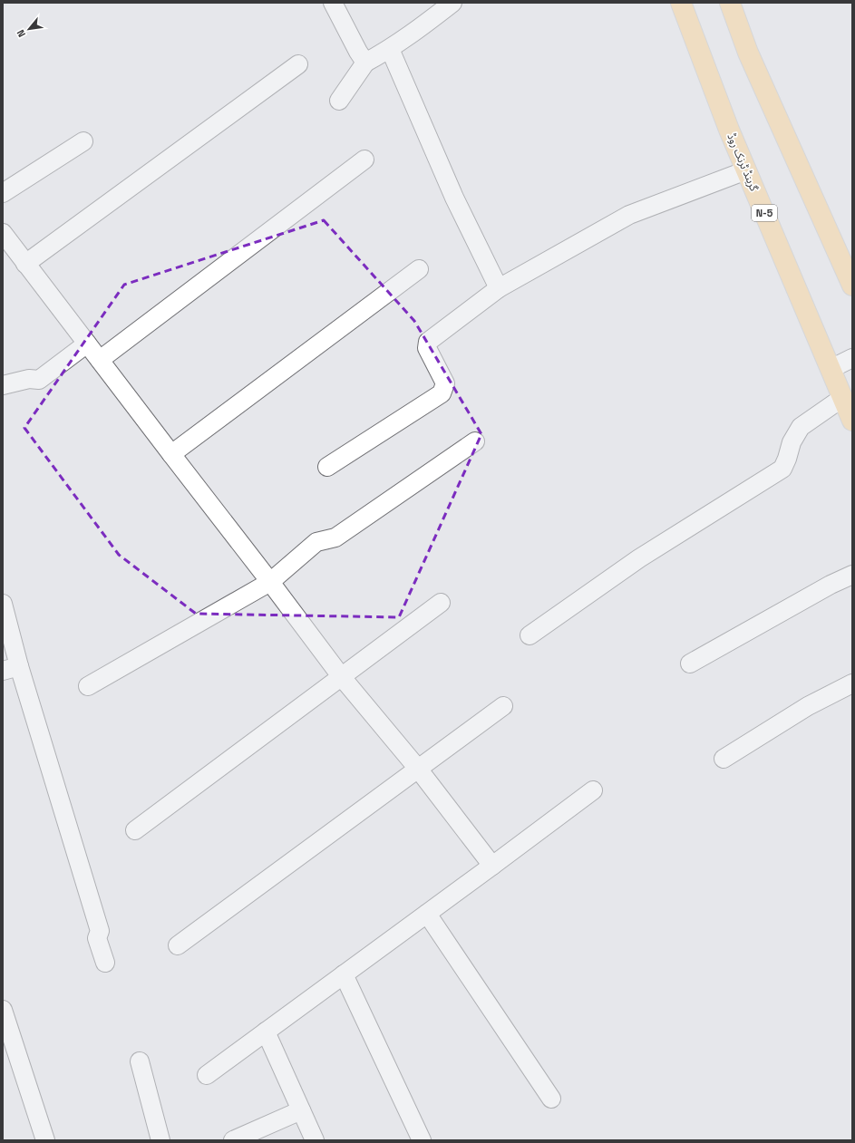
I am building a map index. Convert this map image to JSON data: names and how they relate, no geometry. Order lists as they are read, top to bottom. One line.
{"streets":{"highway":["گرینڈ ٹرنک روڈ","N-5"]},"north":"bottom left"}
